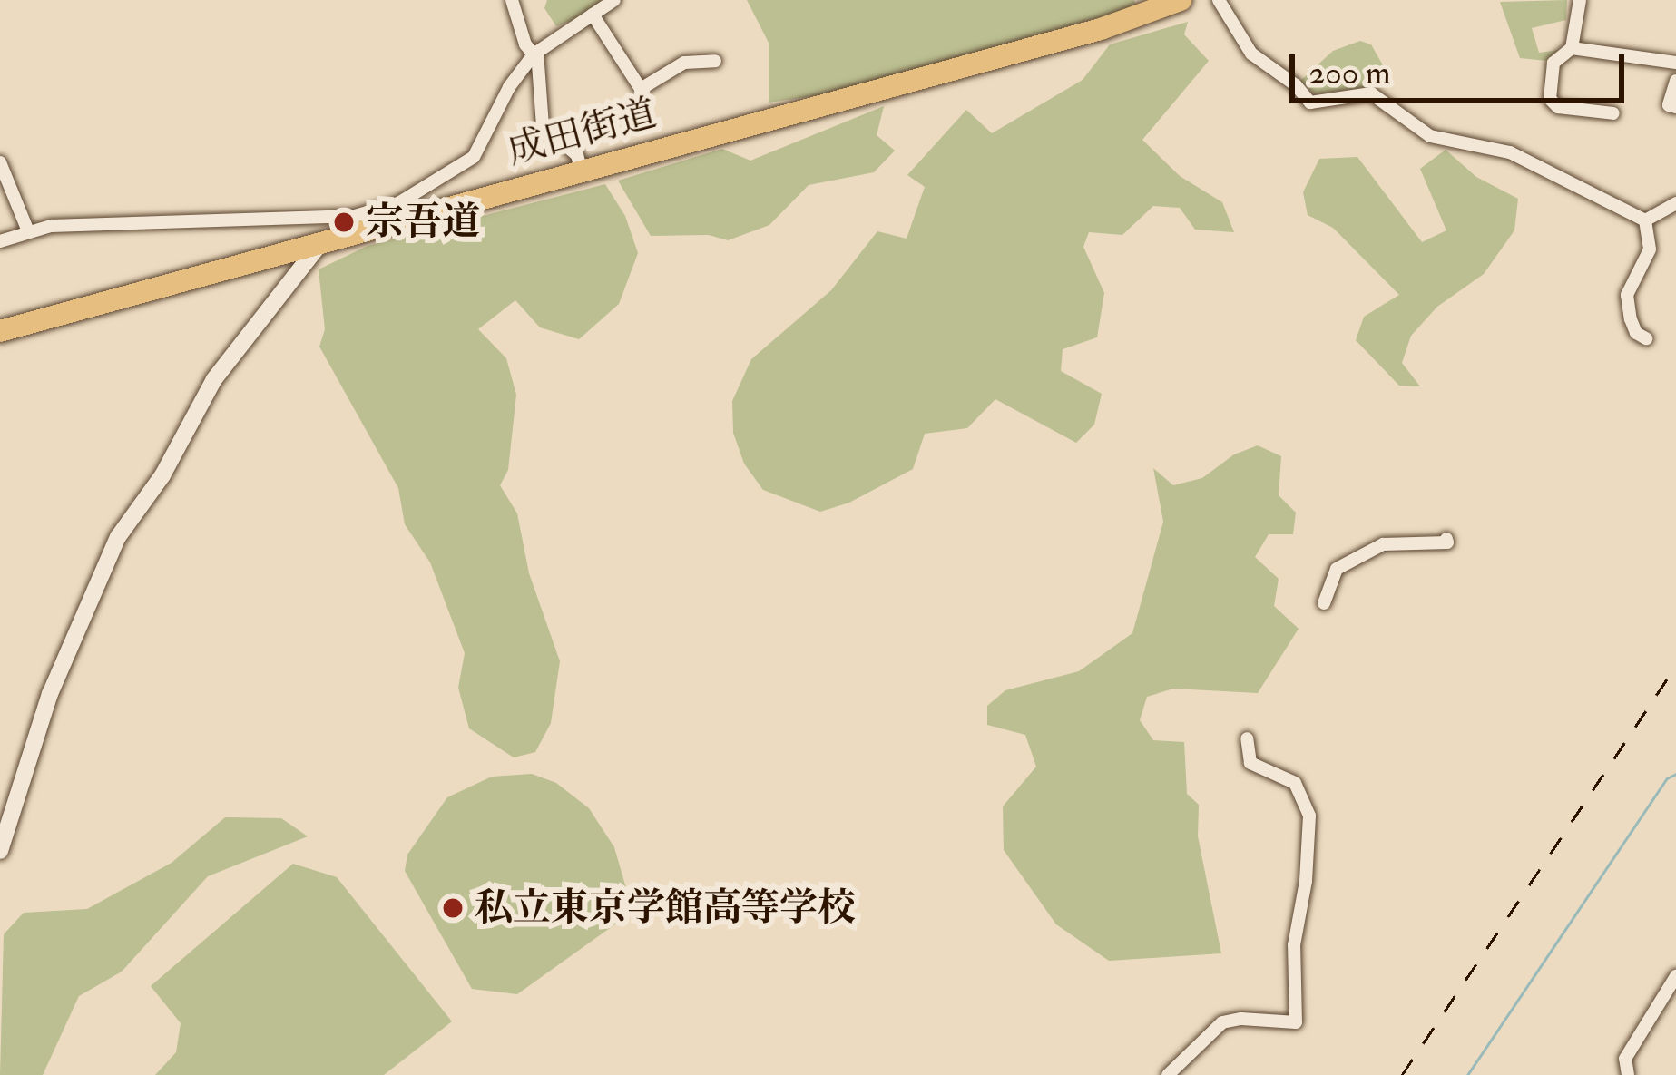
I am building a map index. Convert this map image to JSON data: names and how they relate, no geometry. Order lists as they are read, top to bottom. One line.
{"streets":{"highway":["成田街道"]},"places":["宗吾道","私立東京学館高等学校"],"scale_bar":"200 m"}
